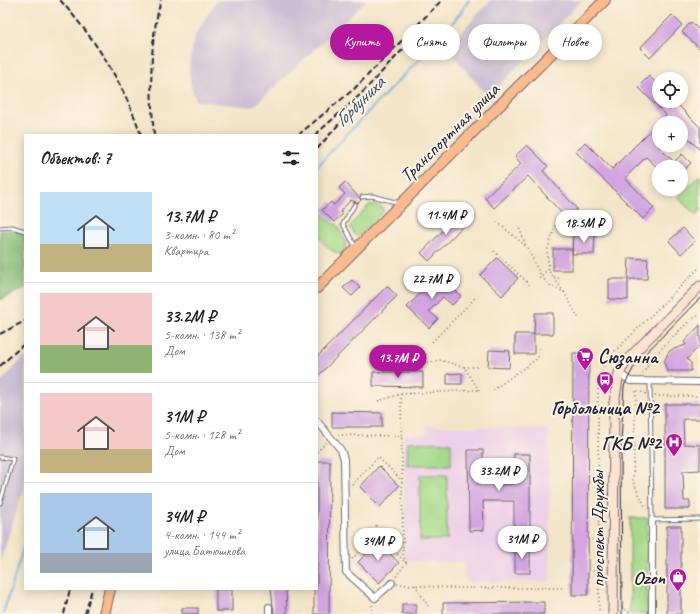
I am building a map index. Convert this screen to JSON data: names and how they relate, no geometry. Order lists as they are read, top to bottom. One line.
{"streets":{"main road":["Транспортная улица","проспект Дружбы"]},"water":["Горбуниха"],"places":{"supermarket":["Сюзанна"],"bus stop":["Горбольница №2"],"hospital":["ГКБ №2"],"shop":["Ozon"]},"page":{"chip":["Купить","Снять","Фильтры","Новое"],"map_buttons":["+","−"],"heading":"Объектов: 7","list":[{"name":"13.7M ₽","note":"3-комн. · 80 m² · Квартира"},{"name":"33.2M ₽","note":"5-комн. · 138 m² · Дом"},{"name":"31M ₽","note":"5-комн. · 128 m² · Дом"},{"name":"34M ₽","note":"4-комн. · 144 m² · улица Батюшкова"}],"price":["11.4M ₽","18.5M ₽","22.7M ₽","13.7M ₽","33.2M ₽","31M ₽","34M ₽"]}}
